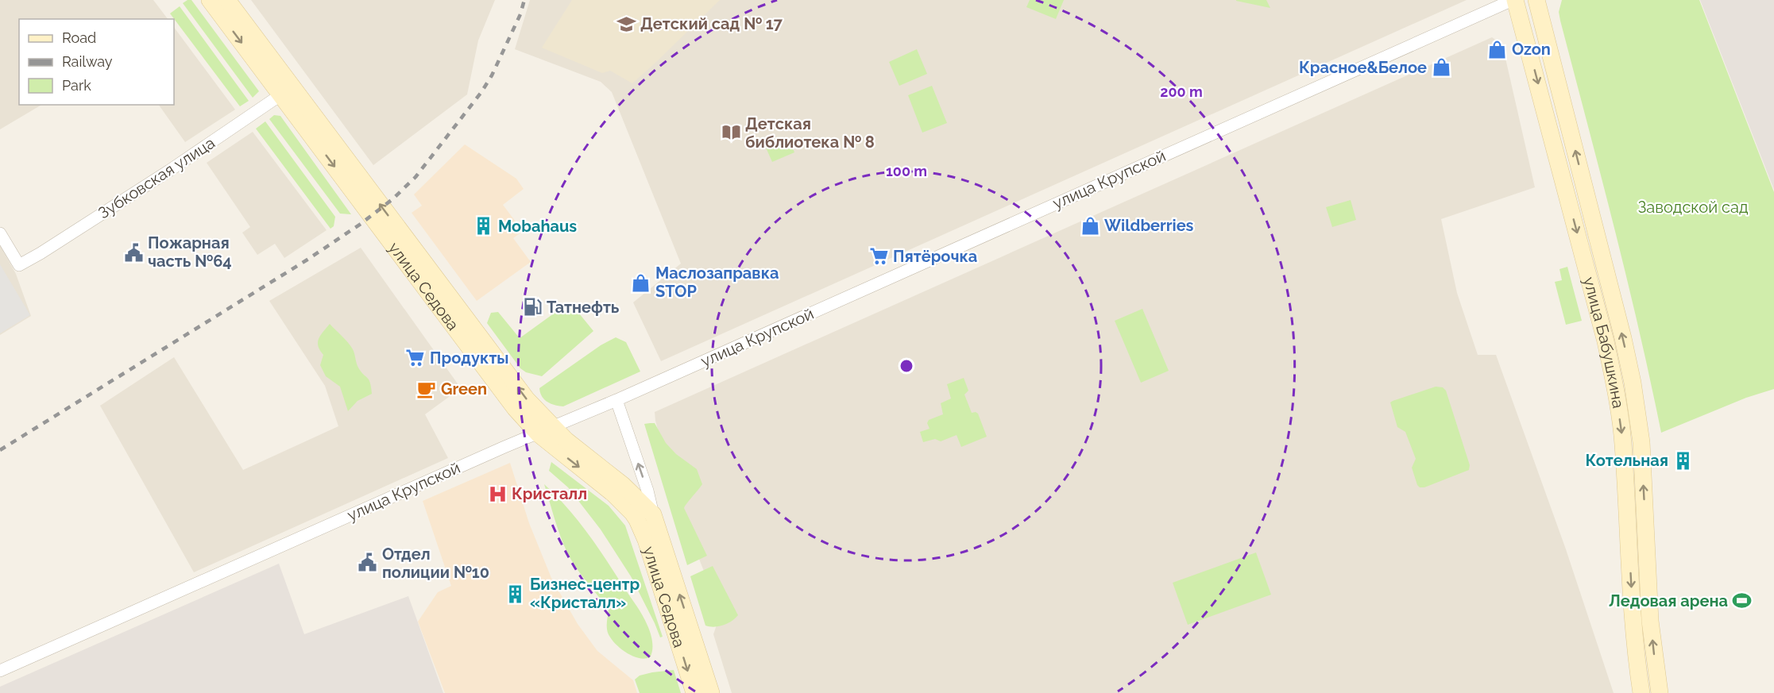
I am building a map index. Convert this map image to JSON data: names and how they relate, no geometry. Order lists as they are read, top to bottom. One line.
{"streets":{"street":["Зубковская улица","улица Крупской","улица Седова","улица Бабушкина"]},"crossings":[["Зубковская улица","улица Седова"],["улица Крупской","улица Седова"],["улица Крупской","улица Бабушкина"]],"parks":["Заводской сад"],"places":{"school or university":["Детский сад № 17"],"shop":["Ozon","Красное&Белое","Wildberries","Маслозаправка STOP"],"library":["Детская библиотека № 8"],"building":["Mobahaus","Котельная","Бизнес-центр «Кристалл»"],"public building":["Пожарная часть №64","Отдел полиции №10"],"supermarket":["Пятёрочка","Продукты"],"fuel station":["Татнефть"],"cafe":["Green"],"hospital":["Кристалл"],"sports":["Ледовая арена"]},"legend":["Road","Railway","Park"],"rings":["200 m","100 m"]}
